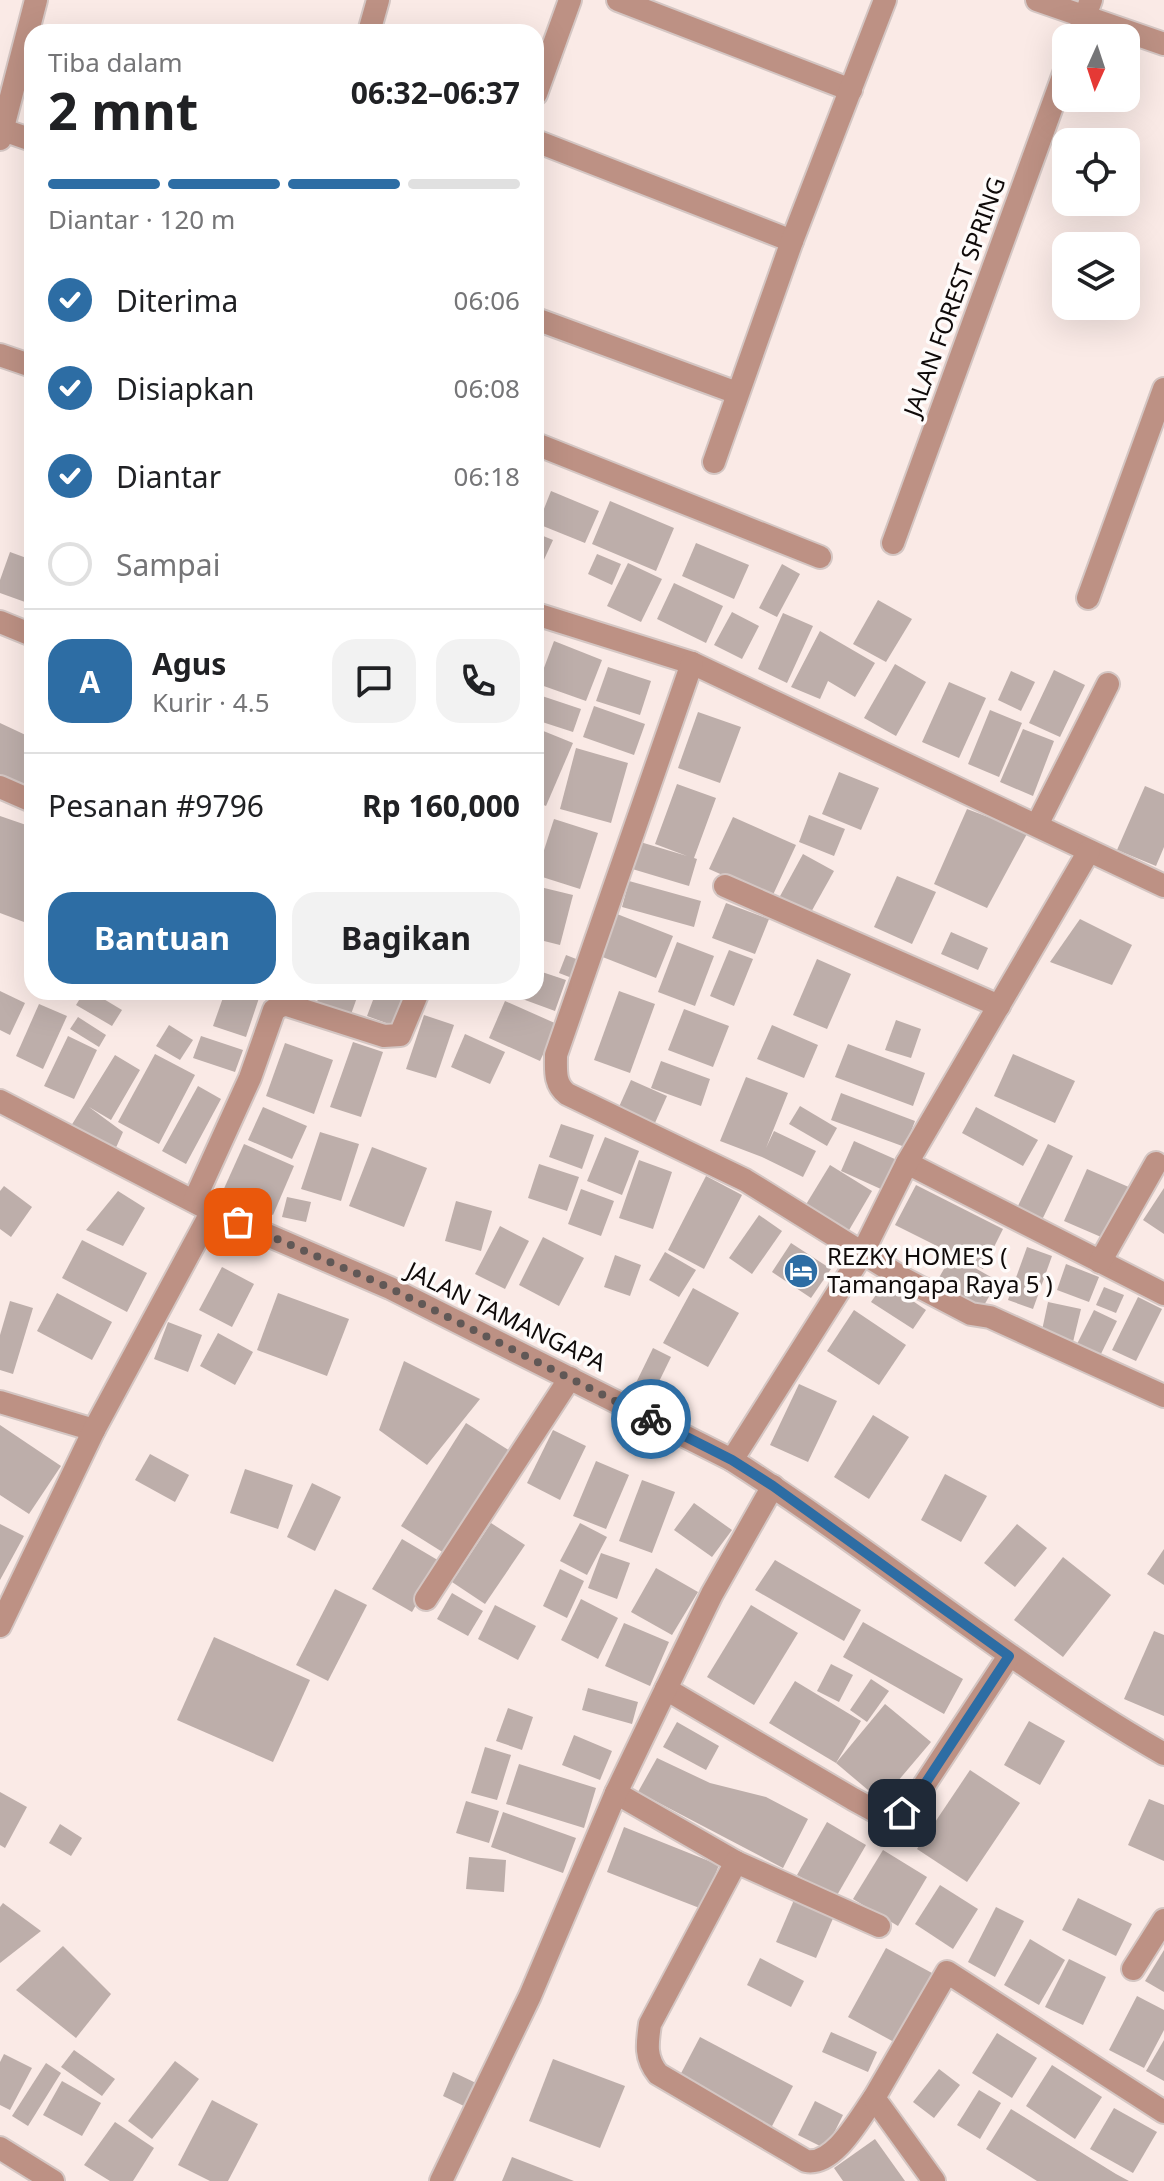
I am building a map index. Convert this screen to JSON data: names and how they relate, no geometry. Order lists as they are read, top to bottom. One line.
{"streets":{"street":["JALAN FOREST SPRING","JALAN TAMANGAPA"]},"places":{"hotel":["REZKY HOME'S ( Tamangapa Raya 5 )"]},"north":"bottom","page":{"heading":["2 mnt","Tiba dalam","06:32–06:37"],"panel":["Agus","Kurir · 4.5","Pesanan #9796","Rp 160,000"],"bar":"Diantar · 120 m","list":[["Diterima","06:06"],["Disiapkan","06:08"],["Diantar","06:18"],"Sampai"],"round":"A","buttons":["Bantuan","Bagikan"]}}
